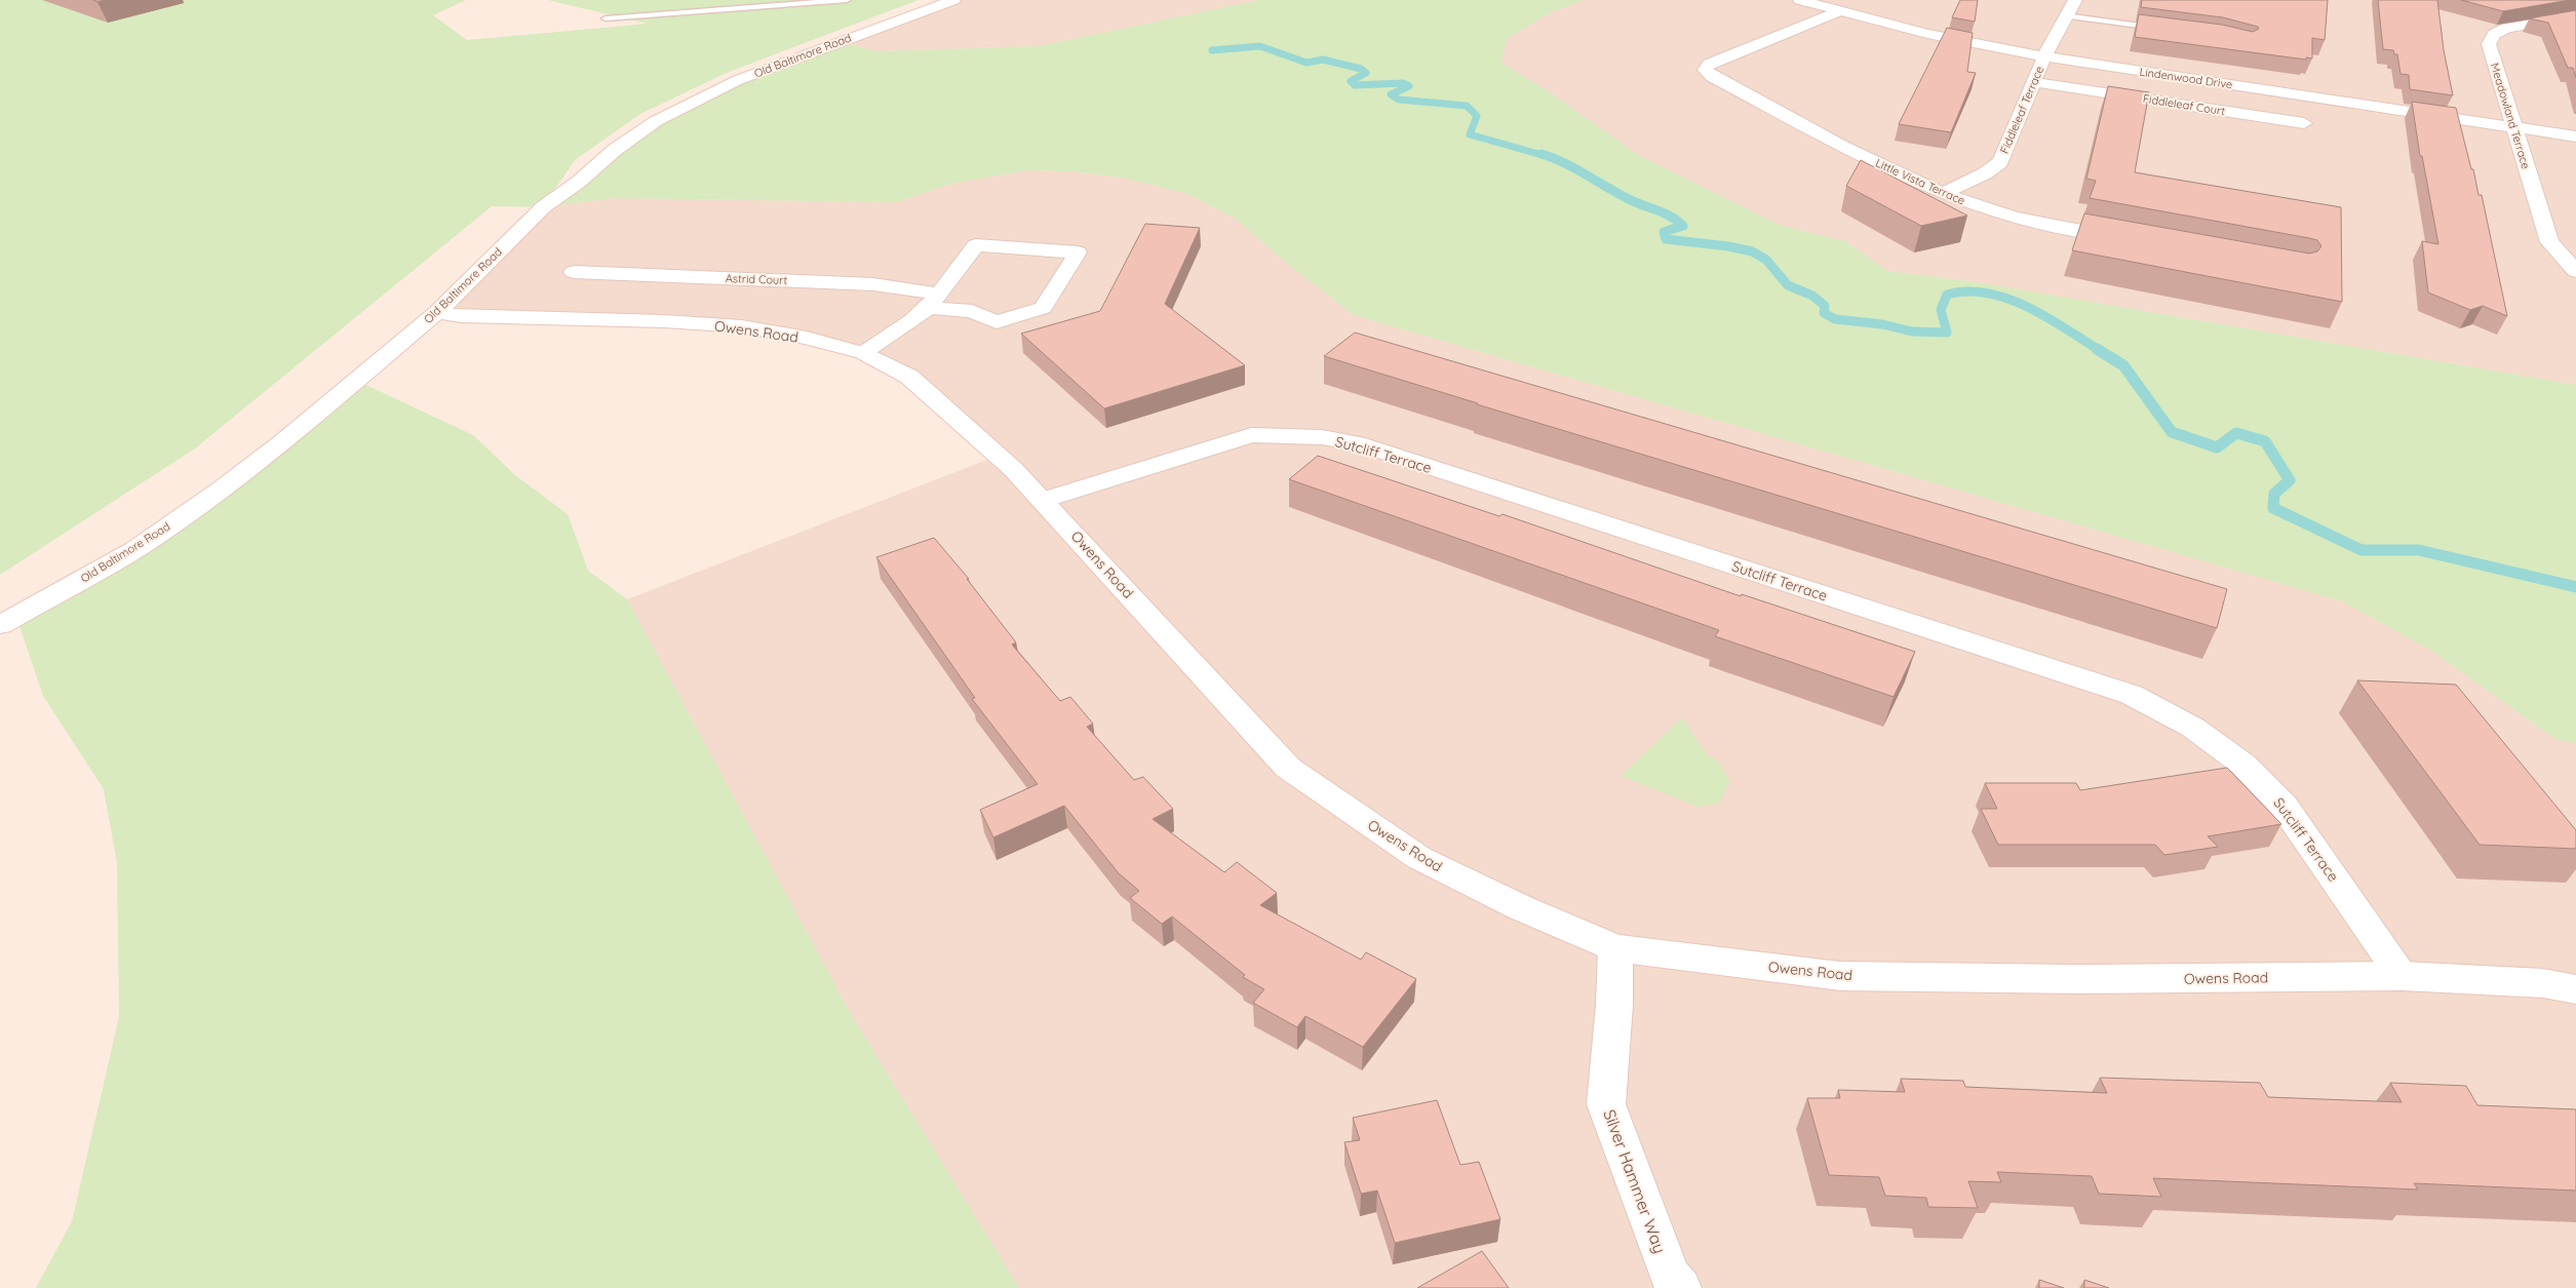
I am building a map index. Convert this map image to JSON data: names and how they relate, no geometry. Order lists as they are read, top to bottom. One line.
{"streets":{"street":["Old Baltimore Road","Lindenwood Drive","Fiddleleaf Court","Fiddleleaf Terrace","Meadowland Terrace","Little Vista Terrace","Astrid Court","Owens Road","Sutcliff Terrace","Silver Hammer Way"]},"crossings":[["Old Baltimore Road","Owens Road"],["Lindenwood Drive","Fiddleleaf Terrace"],["Lindenwood Drive","Meadowland Terrace"],["Lindenwood Drive","Little Vista Terrace"],["Fiddleleaf Court","Fiddleleaf Terrace"],["Fiddleleaf Terrace","Little Vista Terrace"],["Astrid Court","Owens Road"],["Owens Road","Sutcliff Terrace"],["Owens Road","Silver Hammer Way"]]}
